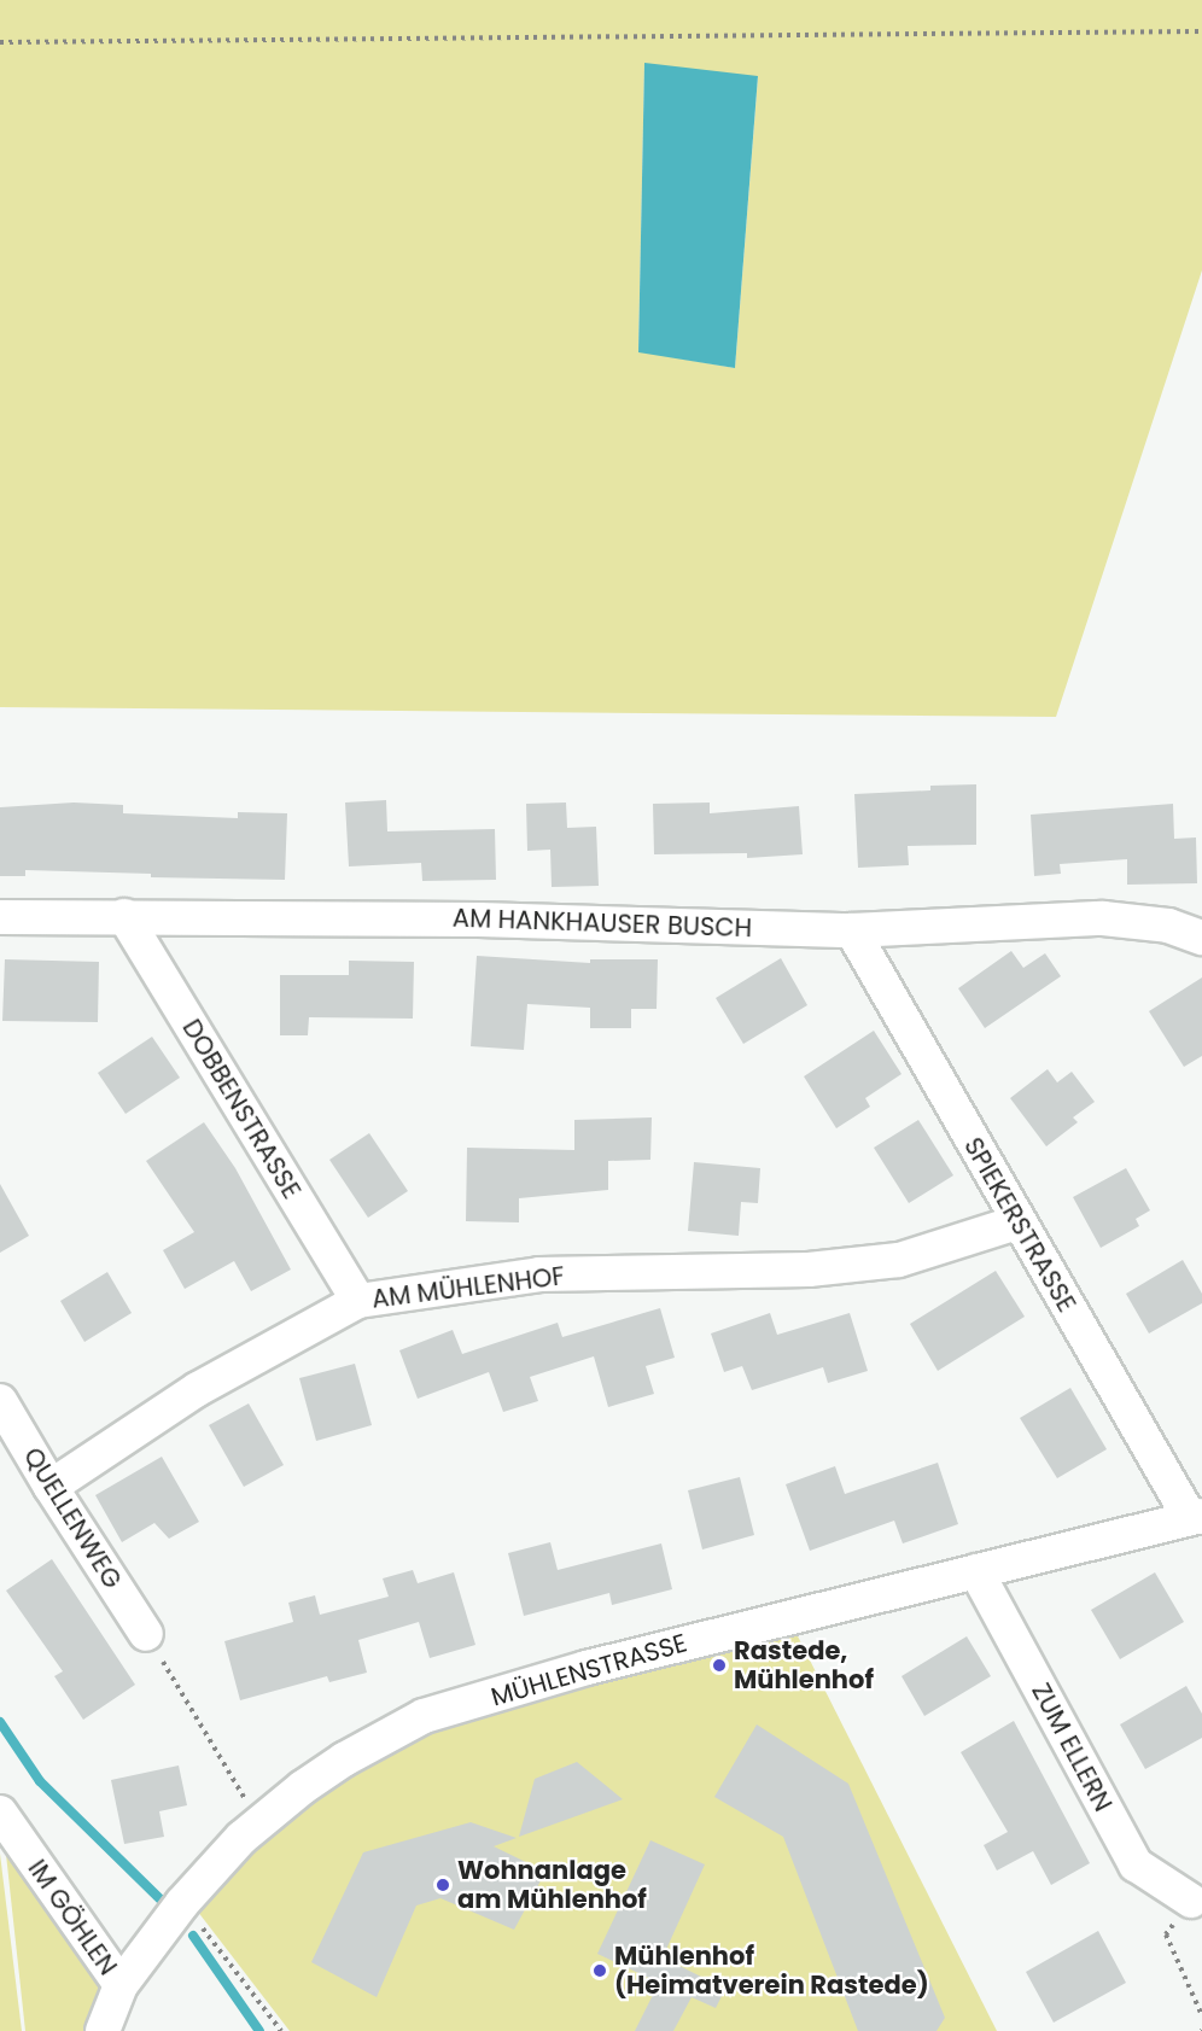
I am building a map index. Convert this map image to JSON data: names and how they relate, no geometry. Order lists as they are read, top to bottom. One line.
{"streets":{"street":["AM HANKHAUSER BUSCH","DOBBENSTRASSE","SPIEKERSTRASSE","AM MÜHLENHOF","QUELLENWEG","MÜHLENSTRASSE","ZUM ELLERN","IM GÖHLEN"]},"crossings":[["AM HANKHAUSER BUSCH","DOBBENSTRASSE"],["AM HANKHAUSER BUSCH","SPIEKERSTRASSE"],["DOBBENSTRASSE","AM MÜHLENHOF"],["SPIEKERSTRASSE","AM MÜHLENHOF"],["SPIEKERSTRASSE","MÜHLENSTRASSE"],["AM MÜHLENHOF","QUELLENWEG"],["MÜHLENSTRASSE","ZUM ELLERN"],["MÜHLENSTRASSE","IM GÖHLEN"]],"places":["Rastede, Mühlenhof","Wohnanlage am Mühlenhof","Mühlenhof (Heimatverein Rastede)"]}
